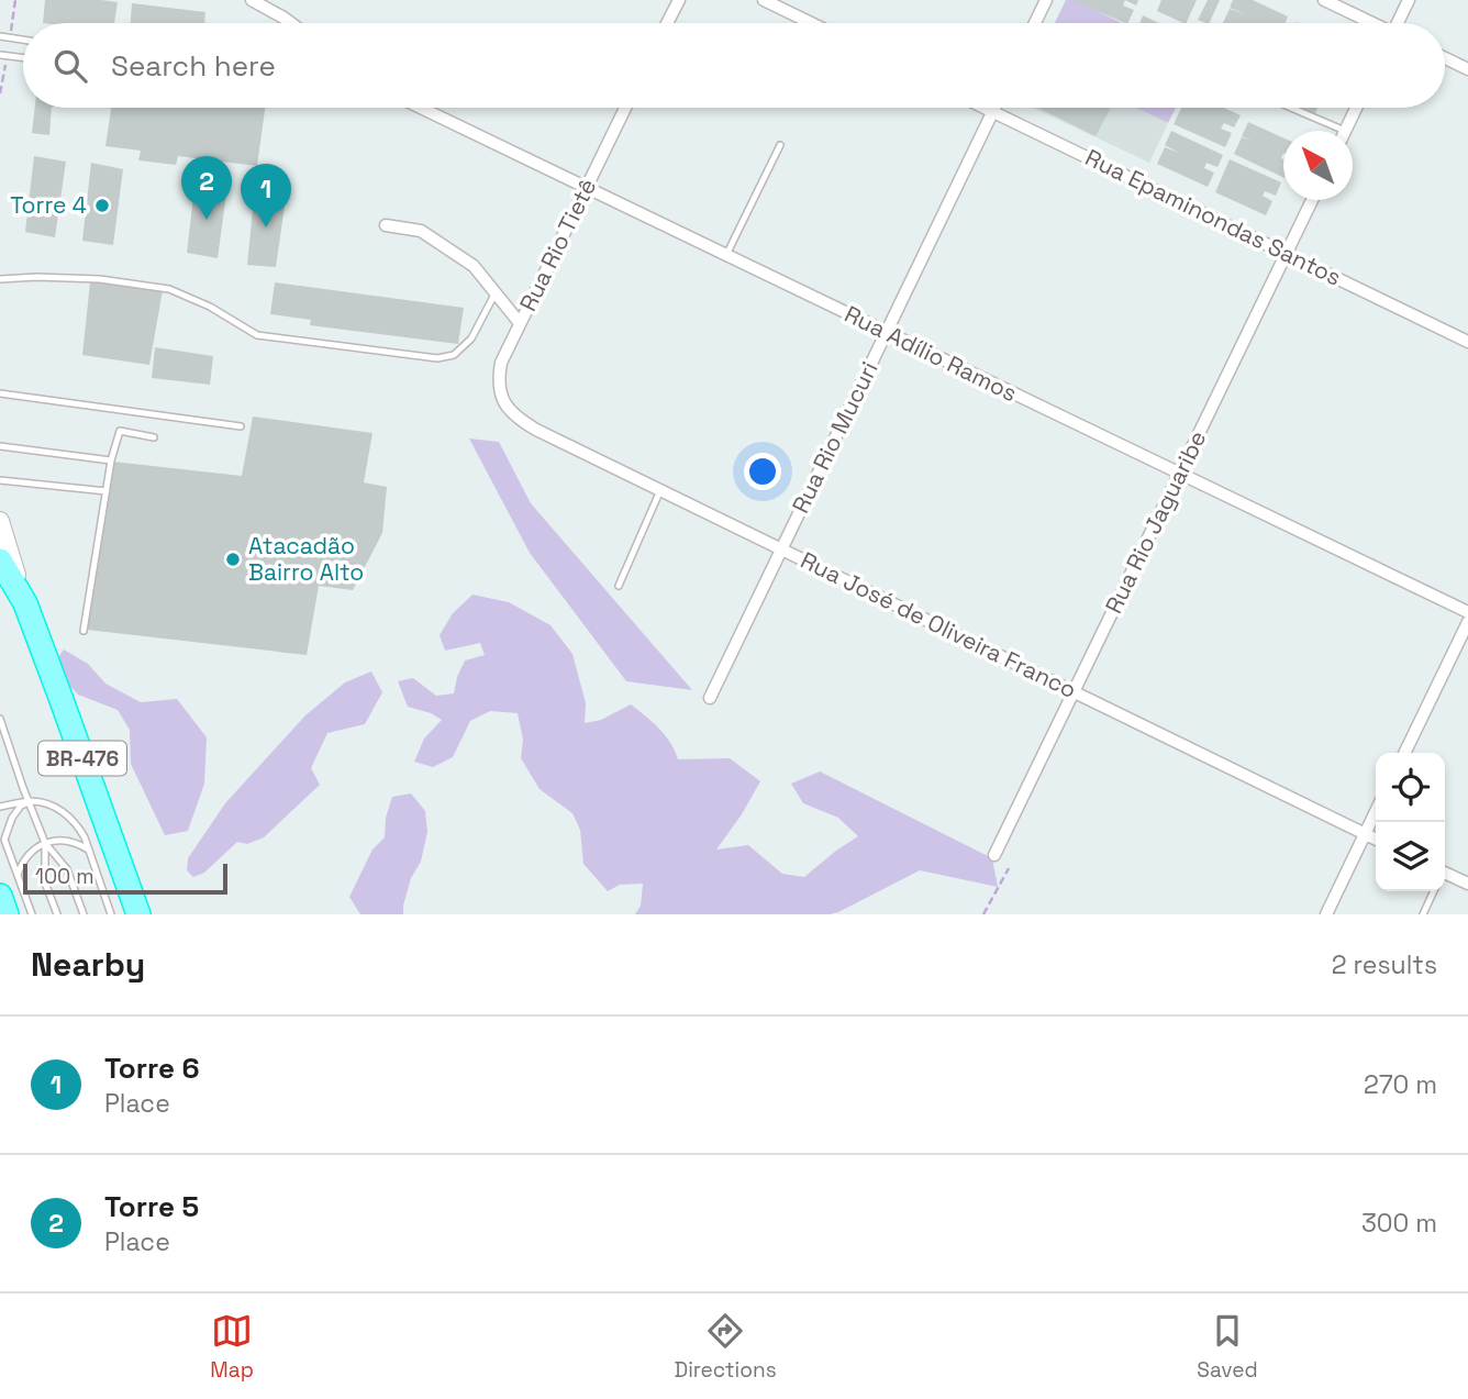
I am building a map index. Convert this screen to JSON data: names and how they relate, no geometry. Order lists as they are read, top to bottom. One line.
{"streets":{"highway":["BR-476"],"street":["Rua Epaminondas Santos","Rua Rio Tietê","Rua Adílio Ramos","Rua Rio Mucuri","Rua Rio Jaguaribe","Rua José de Oliveira Franco"]},"crossings":[["Rua Epaminondas Santos","Rua Rio Mucuri"],["Rua Epaminondas Santos","Rua Rio Jaguaribe"],["Rua Rio Tietê","Rua Adílio Ramos"],["Rua Rio Tietê","Rua José de Oliveira Franco"],["Rua Adílio Ramos","Rua Rio Mucuri"],["Rua Adílio Ramos","Rua Rio Jaguaribe"],["Rua Rio Mucuri","Rua José de Oliveira Franco"],["Rua Rio Jaguaribe","Rua José de Oliveira Franco"]],"places":["Torre 4","Atacadão Bairro Alto"],"scale_bar":"100 m","north":"top left","page":{"search":"Search here","pins":["2","1"],"scale":"100 m","heading":["Nearby","2 results"],"list":[{"mark":"1","name":"Torre 6","note":"Place","value":"270 m"},{"mark":"2","name":"Torre 5","note":"Place","value":"300 m"}],"nav":["Map","Directions","Saved"]}}
